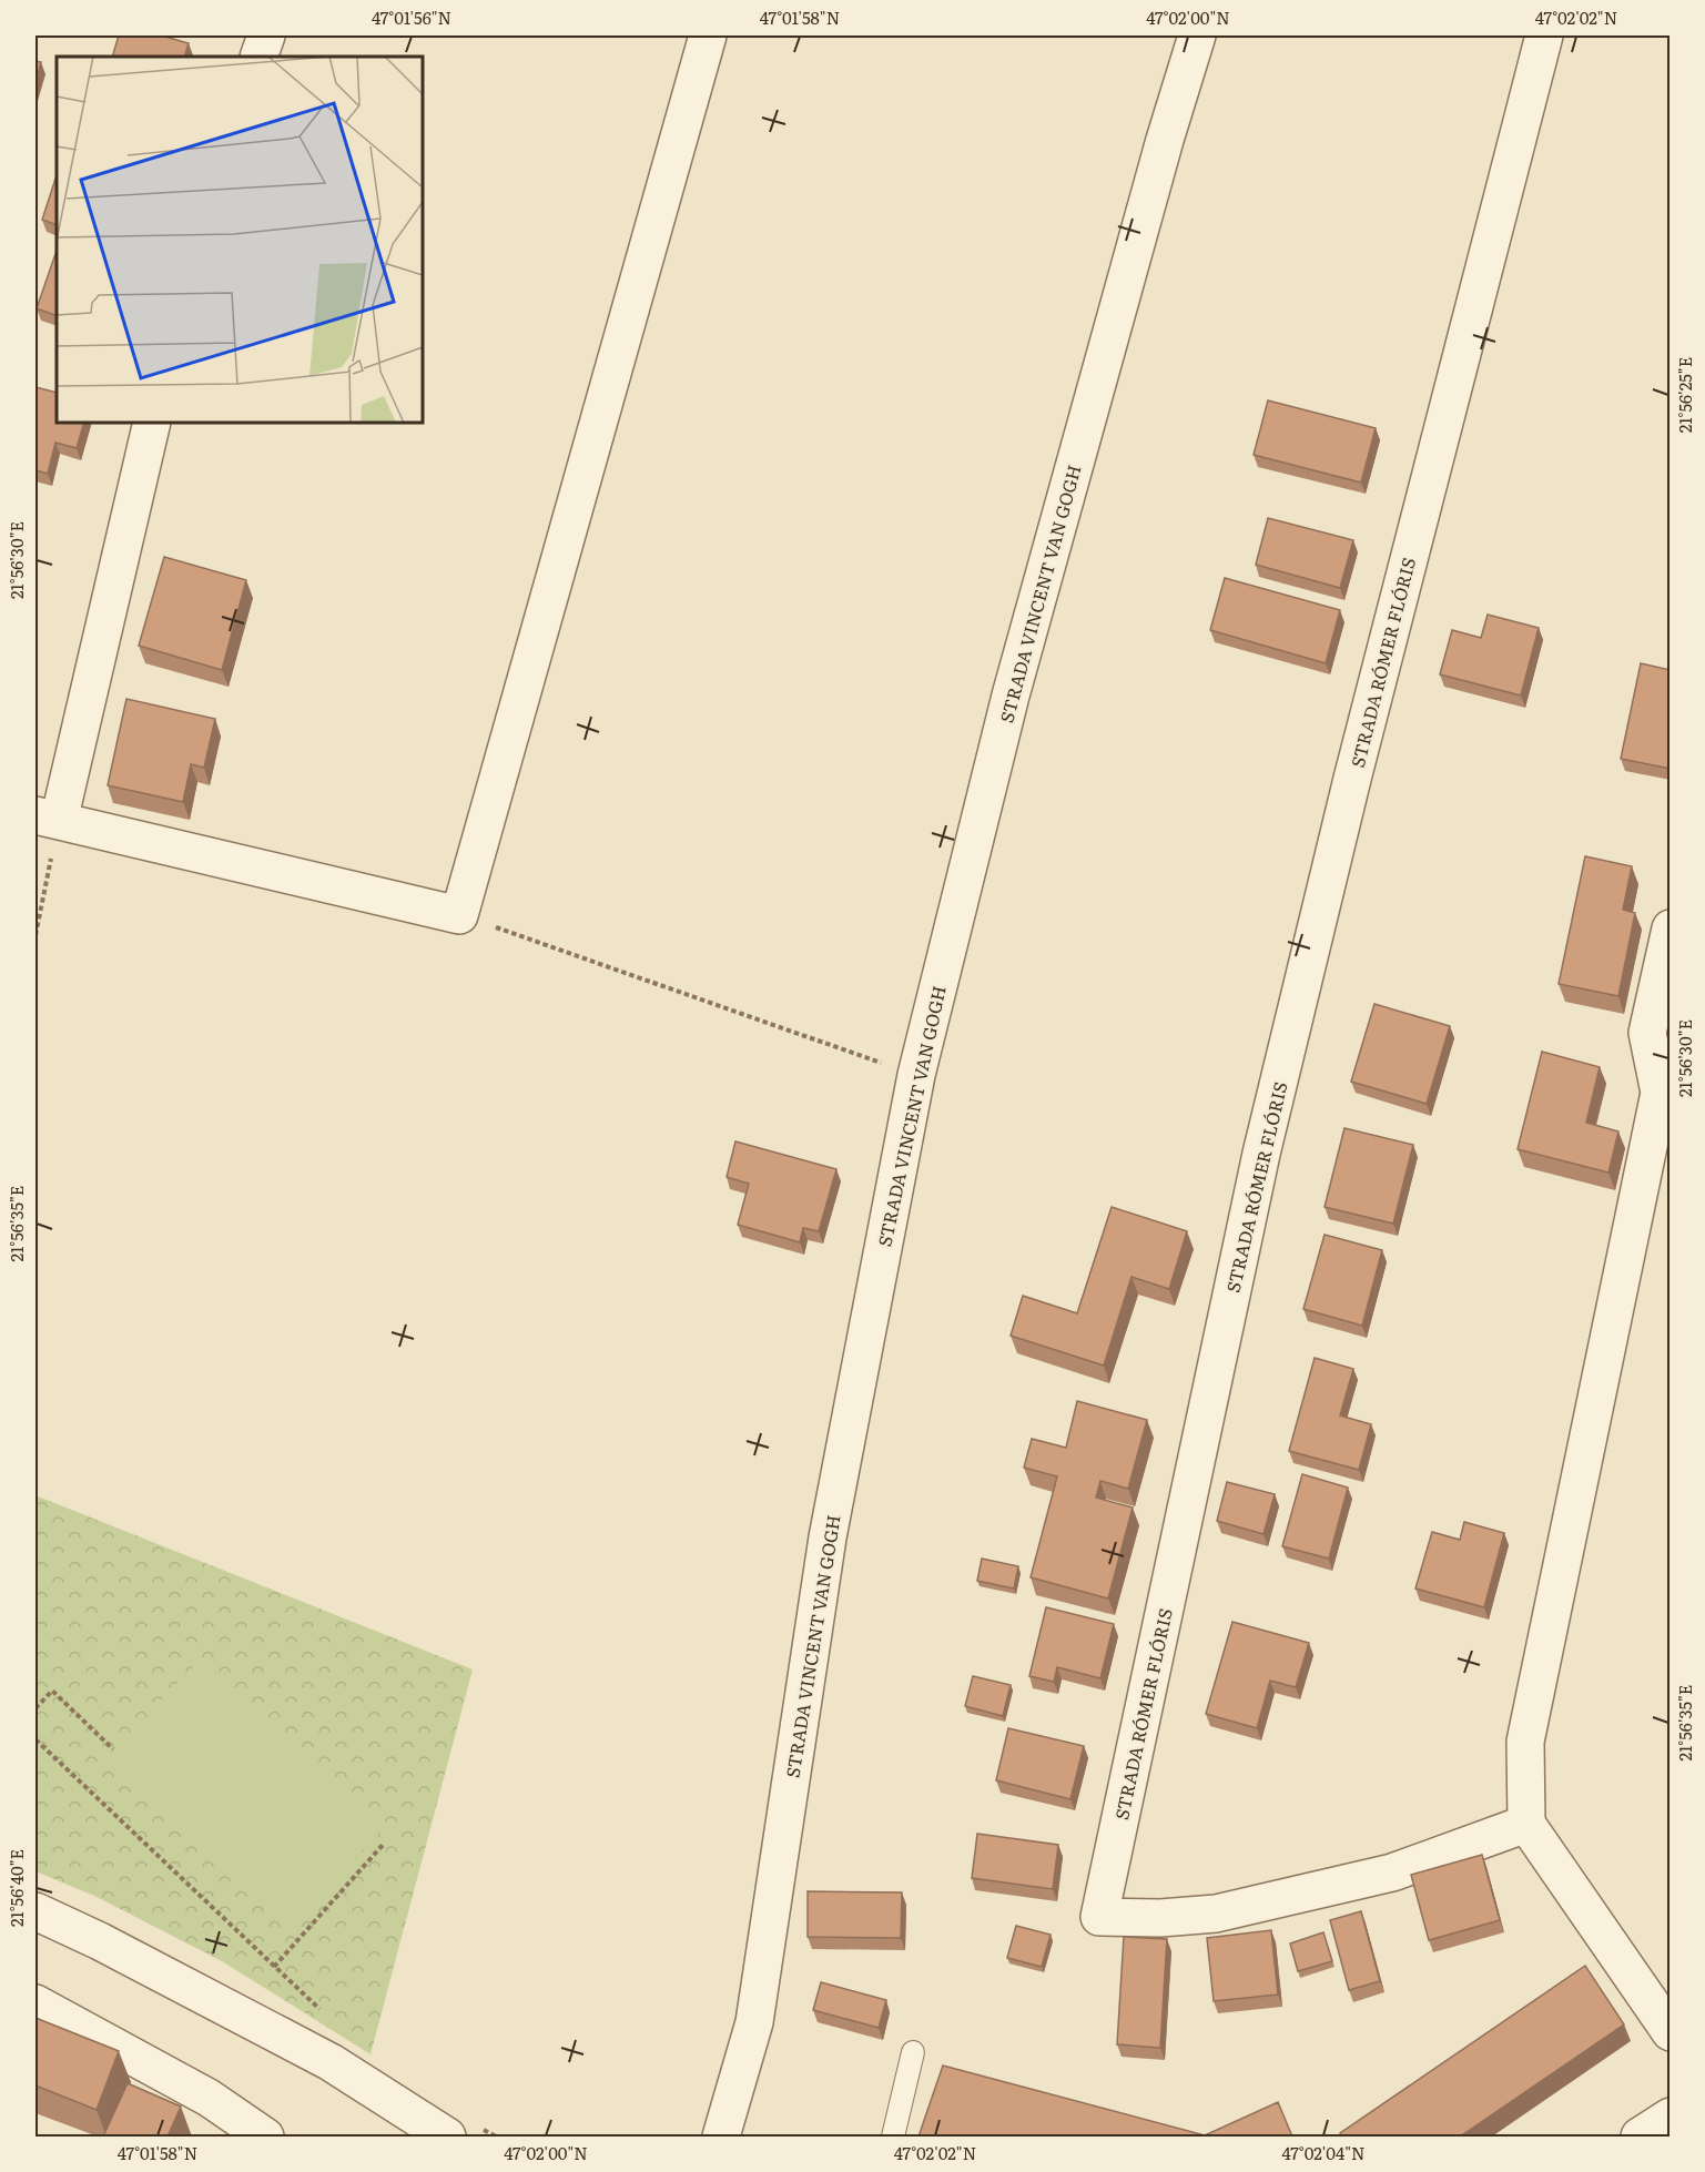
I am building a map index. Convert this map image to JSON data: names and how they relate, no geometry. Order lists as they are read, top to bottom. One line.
{"streets":{"street":["STRADA VINCENT VAN GOGH","STRADA RÓMER FLÓRIS"]},"coordinates":["47°01'56\"N","47°01'58\"N","47°02'00\"N","47°02'02\"N","21°56'25\"E","21°56'30\"E","21°56'35\"E","21°56'40\"E","47°02'04\"N"]}
